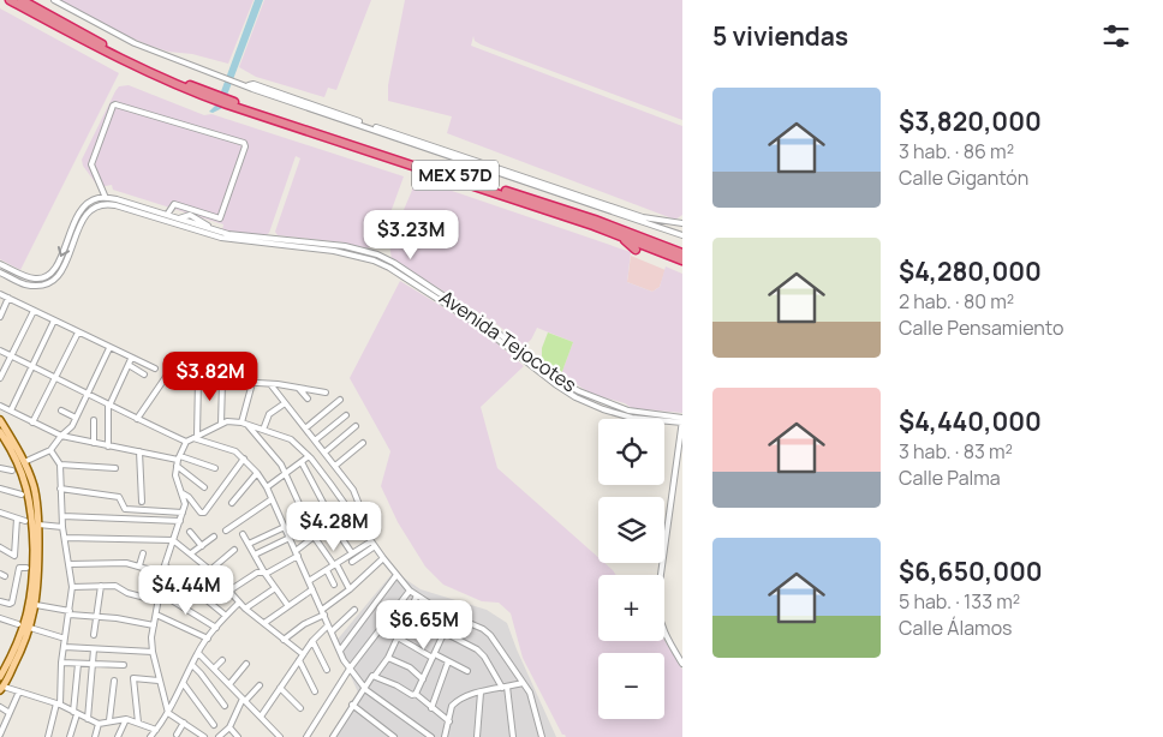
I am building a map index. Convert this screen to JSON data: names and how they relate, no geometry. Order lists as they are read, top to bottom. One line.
{"streets":{"highway":["MEX 57D"],"street":["Avenida Tejocotes"]},"page":{"heading":"5 viviendas","list":[{"name":"$3,820,000","note":"3 hab. · 86 m² · Calle Gigantón"},{"name":"$4,280,000","note":"2 hab. · 80 m² · Calle Pensamiento"},{"name":"$4,440,000","note":"3 hab. · 83 m² · Calle Palma"},{"name":"$6,650,000","note":"5 hab. · 133 m² · Calle Álamos"}],"price":["$3.23M","$3.82M","$4.28M","$4.44M","$6.65M"],"map_buttons":["+","−"]}}
